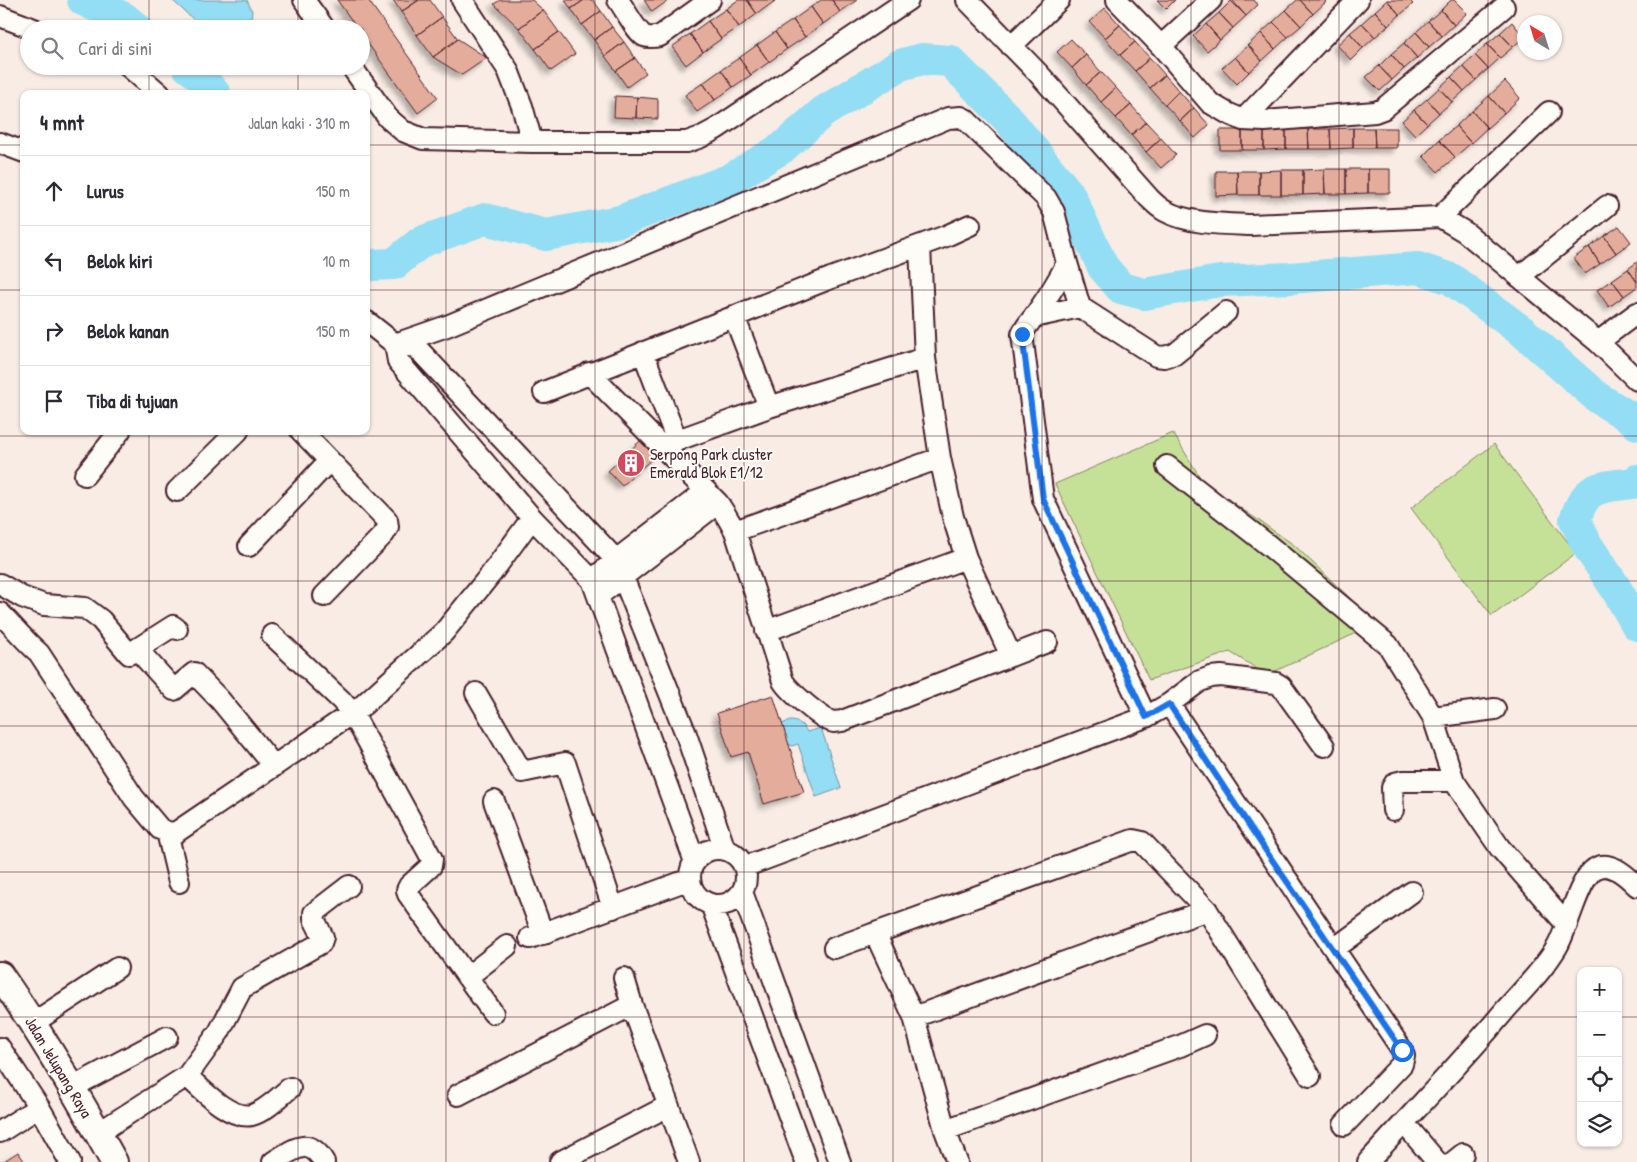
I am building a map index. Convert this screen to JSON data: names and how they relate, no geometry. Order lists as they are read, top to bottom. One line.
{"streets":{"street":["Jalan Jelupang Raya"]},"places":{"building":["Serpong Park cluster Emerald Blok E1/12"]},"north":"top left","page":{"search":"Cari di sini","heading":["4 mnt","Jalan kaki · 310 m"],"list":[["Lurus","150 m"],["Belok kiri","10 m"],["Belok kanan","150 m"],"Tiba di tujuan"],"map_buttons":["+","−"]}}
